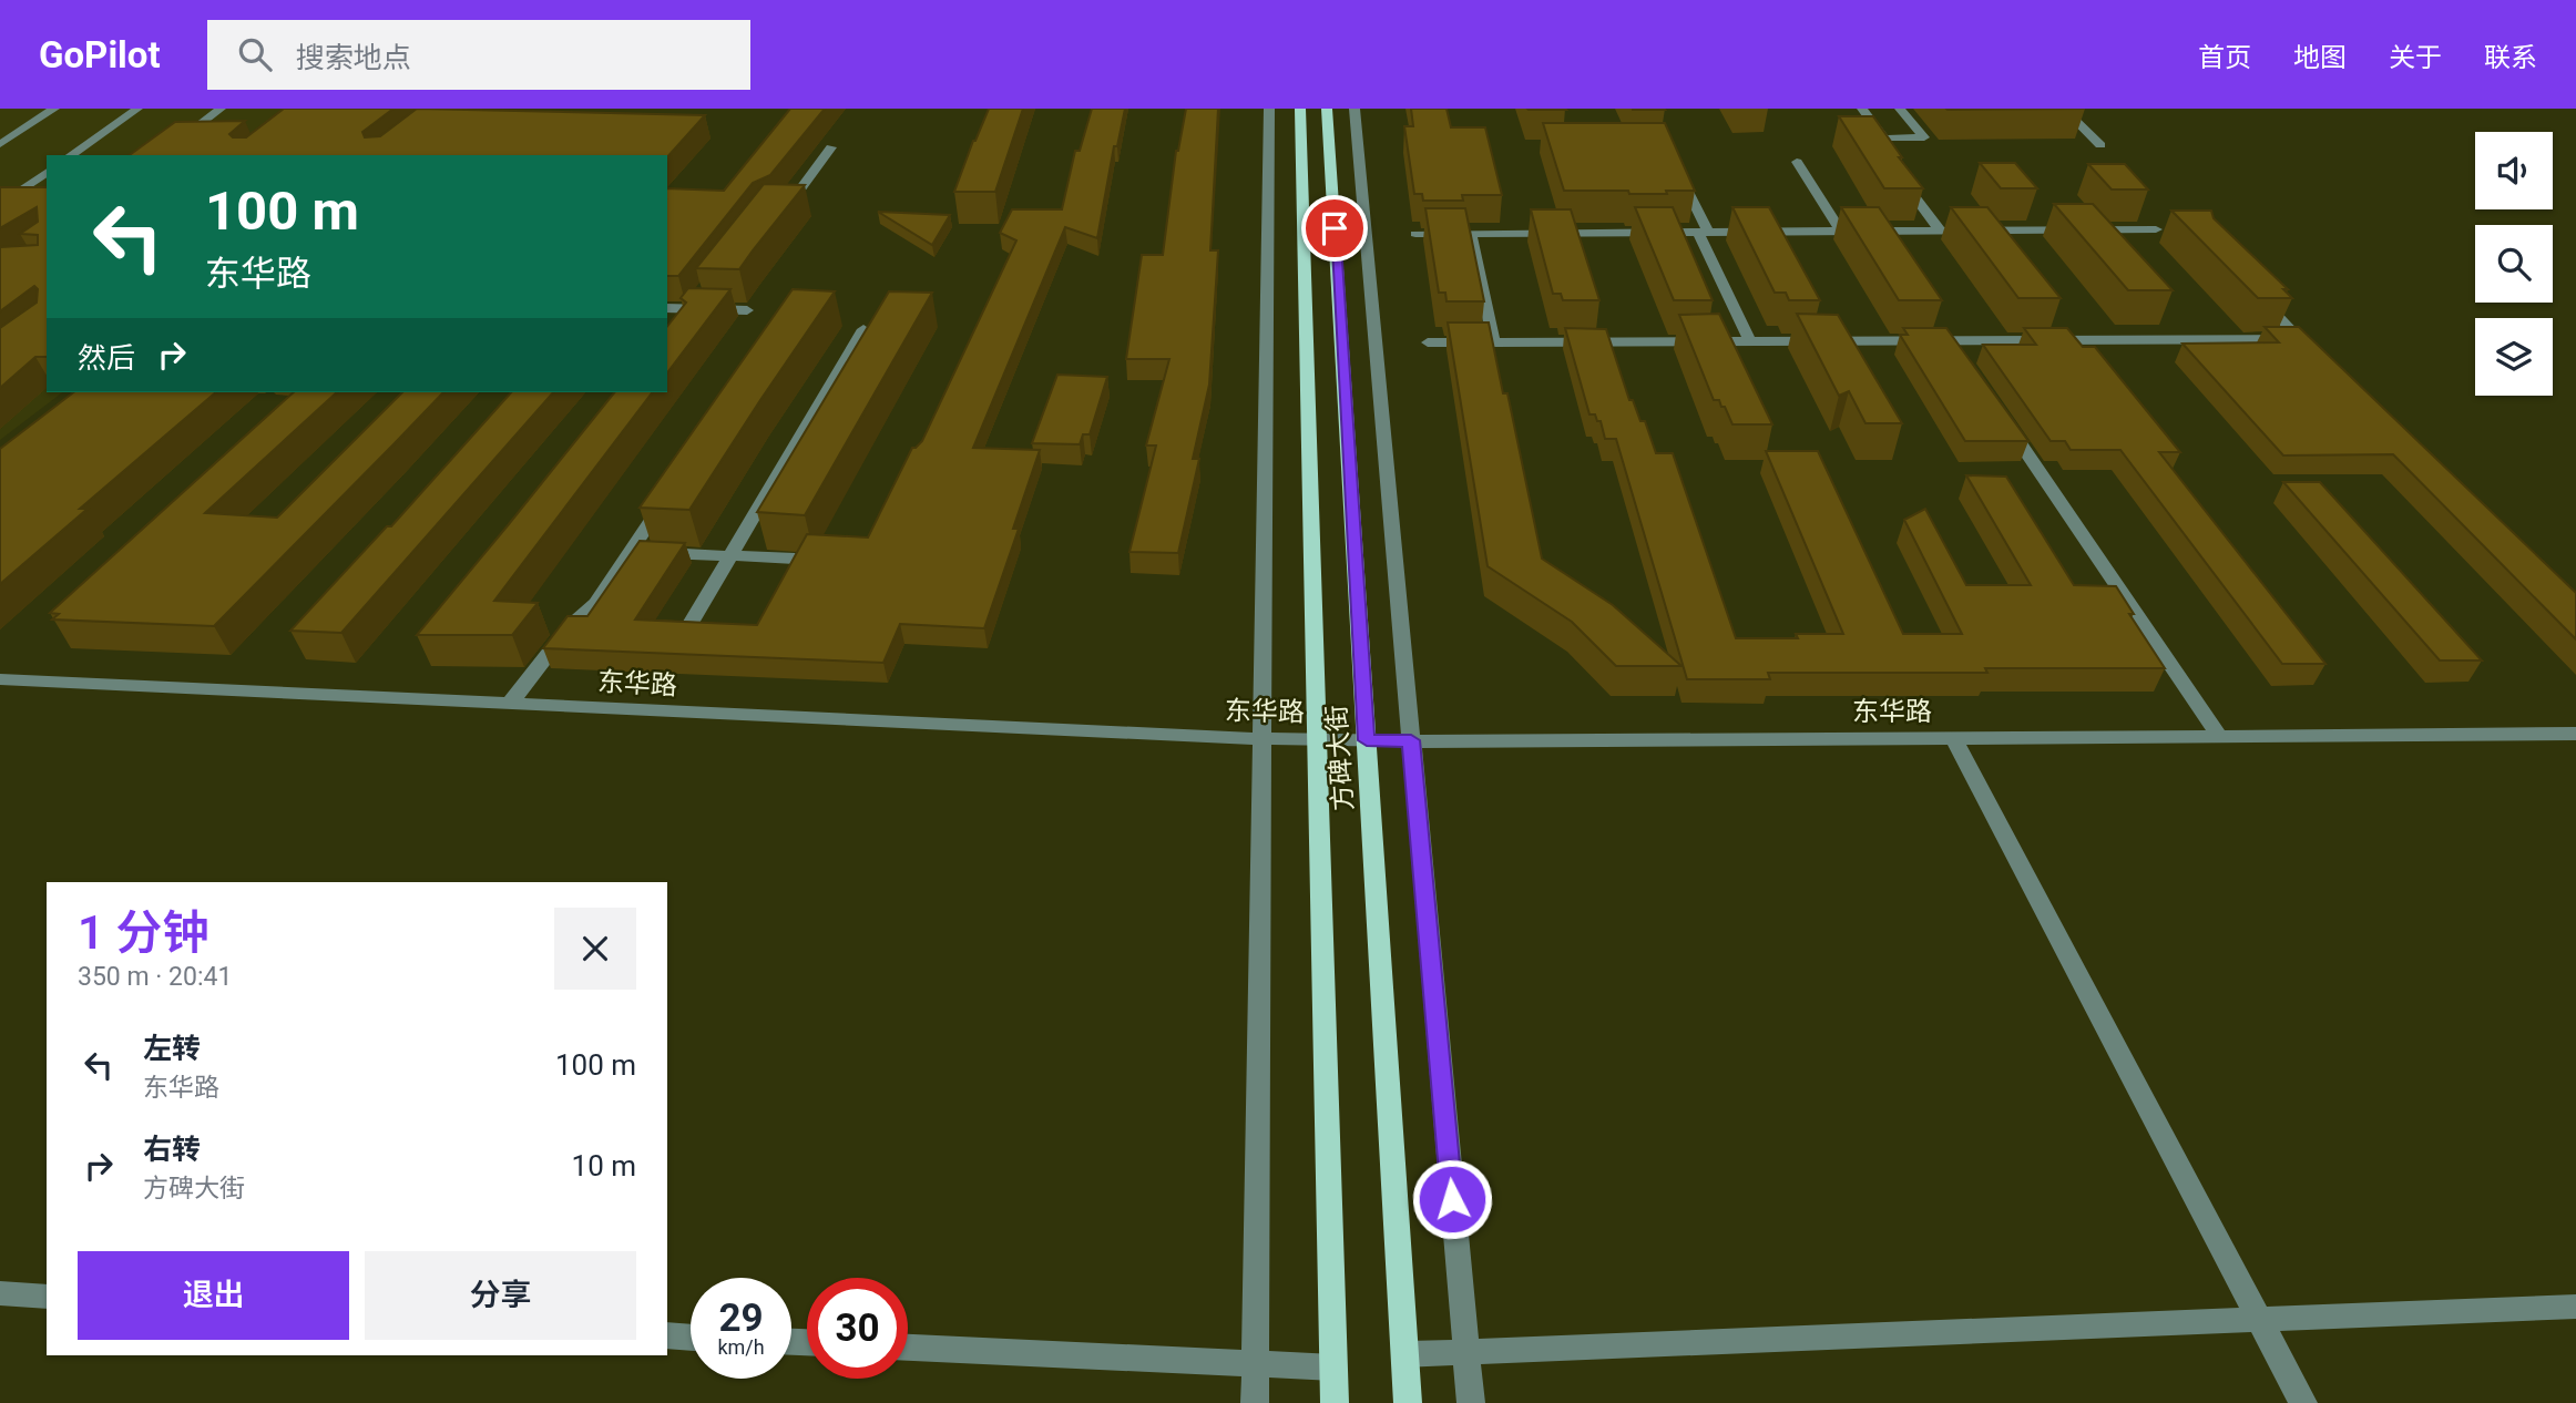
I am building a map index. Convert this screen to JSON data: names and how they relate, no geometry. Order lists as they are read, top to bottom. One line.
{"streets":{"main road":["方碑大街"],"street":["东华路"]},"crossings":[["东华路","方碑大街"]],"page":{"header":"GoPilot","search":"搜索地点","nav":["首页","地图","关于","联系"],"turn":["100 m","东华路"],"then":"然后","heading":["1 分钟","350 m · 20:41"],"list":[{"name":"左转","note":"东华路","value":"100 m"},{"name":"右转","note":"方碑大街","value":"10 m"}],"buttons":["退出","分享"],"speed":"29 km/h","limit":"30"}}
